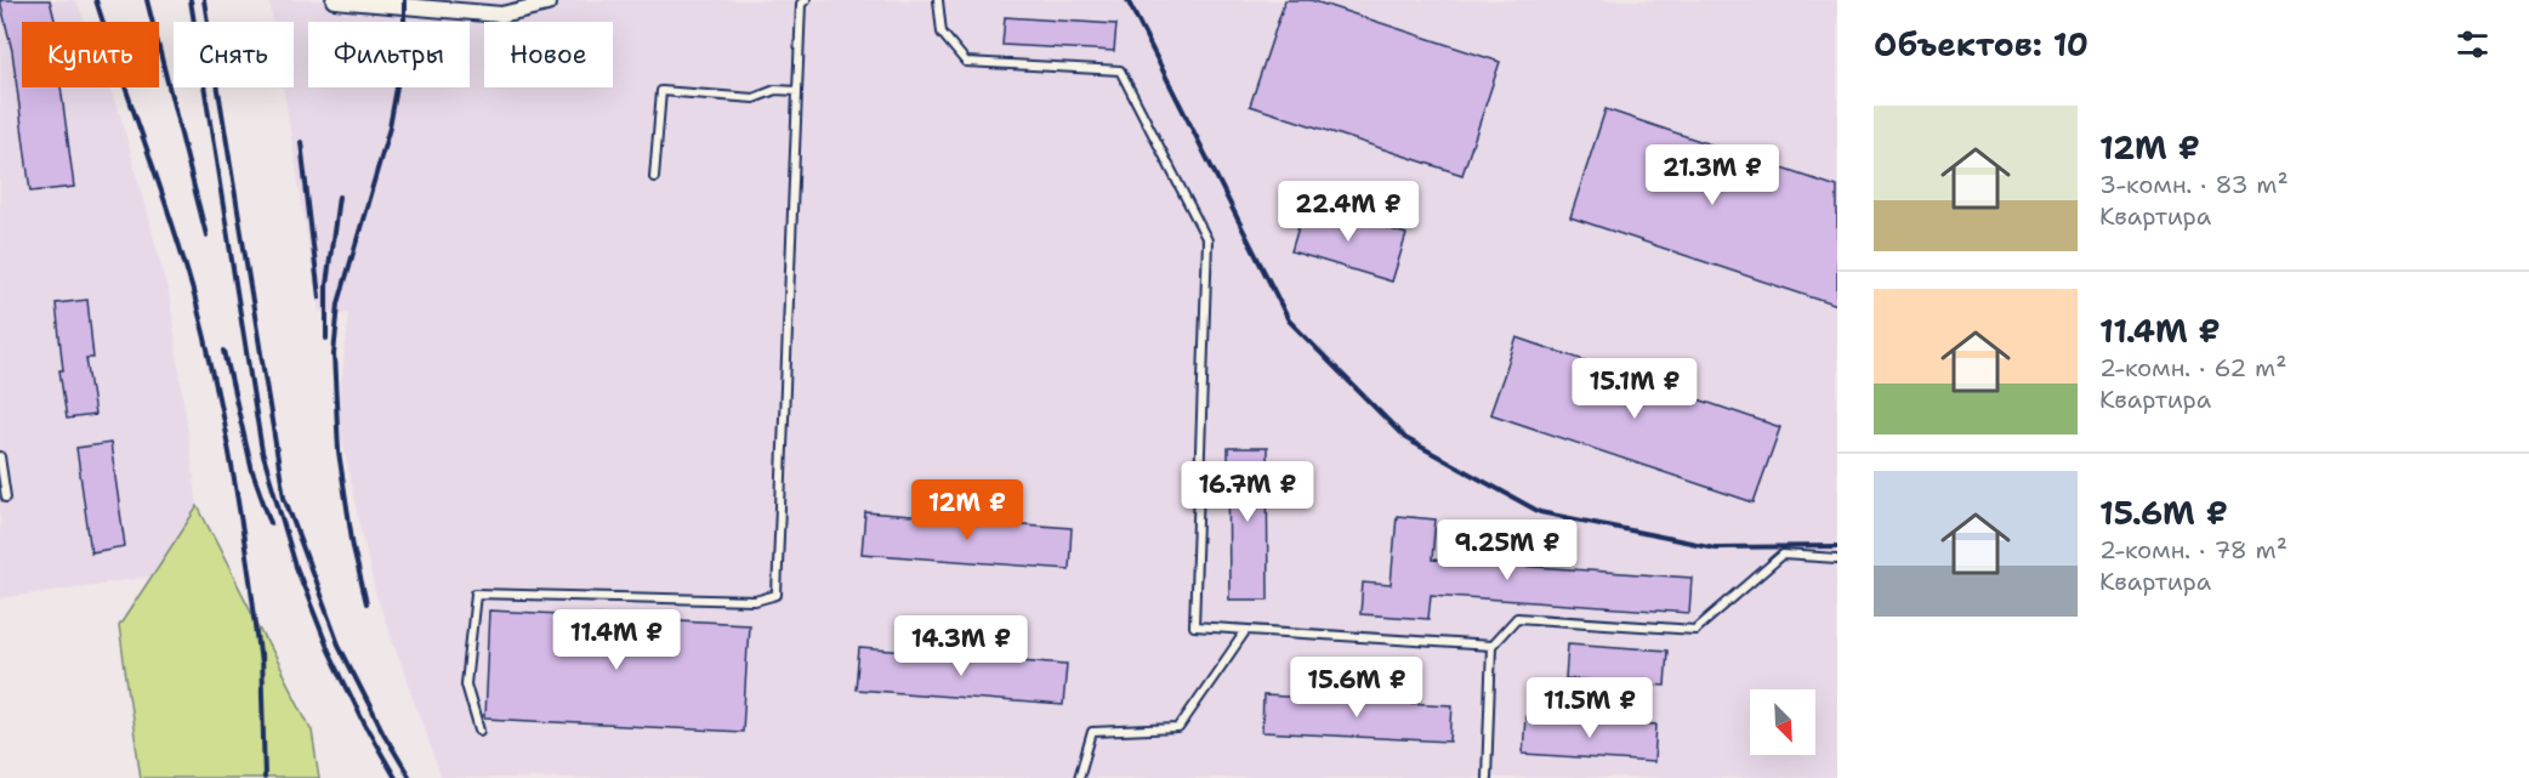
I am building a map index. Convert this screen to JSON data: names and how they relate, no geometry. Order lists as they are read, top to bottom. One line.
{"north":"bottom right","page":{"heading":"Объектов: 10","chip":["Купить","Снять","Фильтры","Новое"],"list":[{"name":"12M ₽","note":"3-комн. · 83 m² · Квартира"},{"name":"11.4M ₽","note":"2-комн. · 62 m² · Квартира"},{"name":"15.6M ₽","note":"2-комн. · 78 m² · Квартира"}],"price":["21.3M ₽","22.4M ₽","15.1M ₽","16.7M ₽","12M ₽","9.25M ₽","11.4M ₽","14.3M ₽","15.6M ₽","11.5M ₽"]}}
